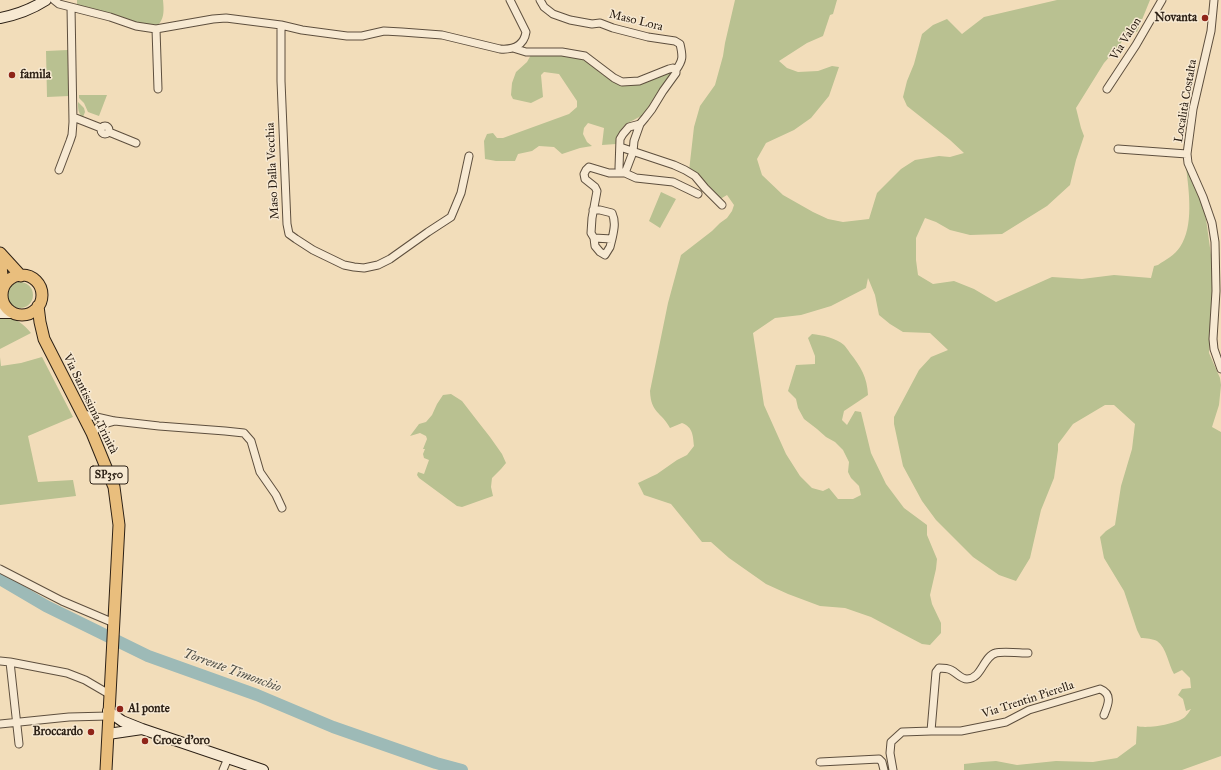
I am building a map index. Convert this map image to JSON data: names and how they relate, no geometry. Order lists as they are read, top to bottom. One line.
{"streets":{"main road":["Via Santissima Trinità","SP350"],"street":["Maso Lora","Via Valon","Località Costalta","Maso Dalla Vecchia","Via Trentin Pierella"]},"crossings":[["Via Santissima Trinità","SP350"]],"water":["Torrente Timonchio"],"places":["Novanta","famila","Al ponte","Broccardo","Croce d'oro"]}
